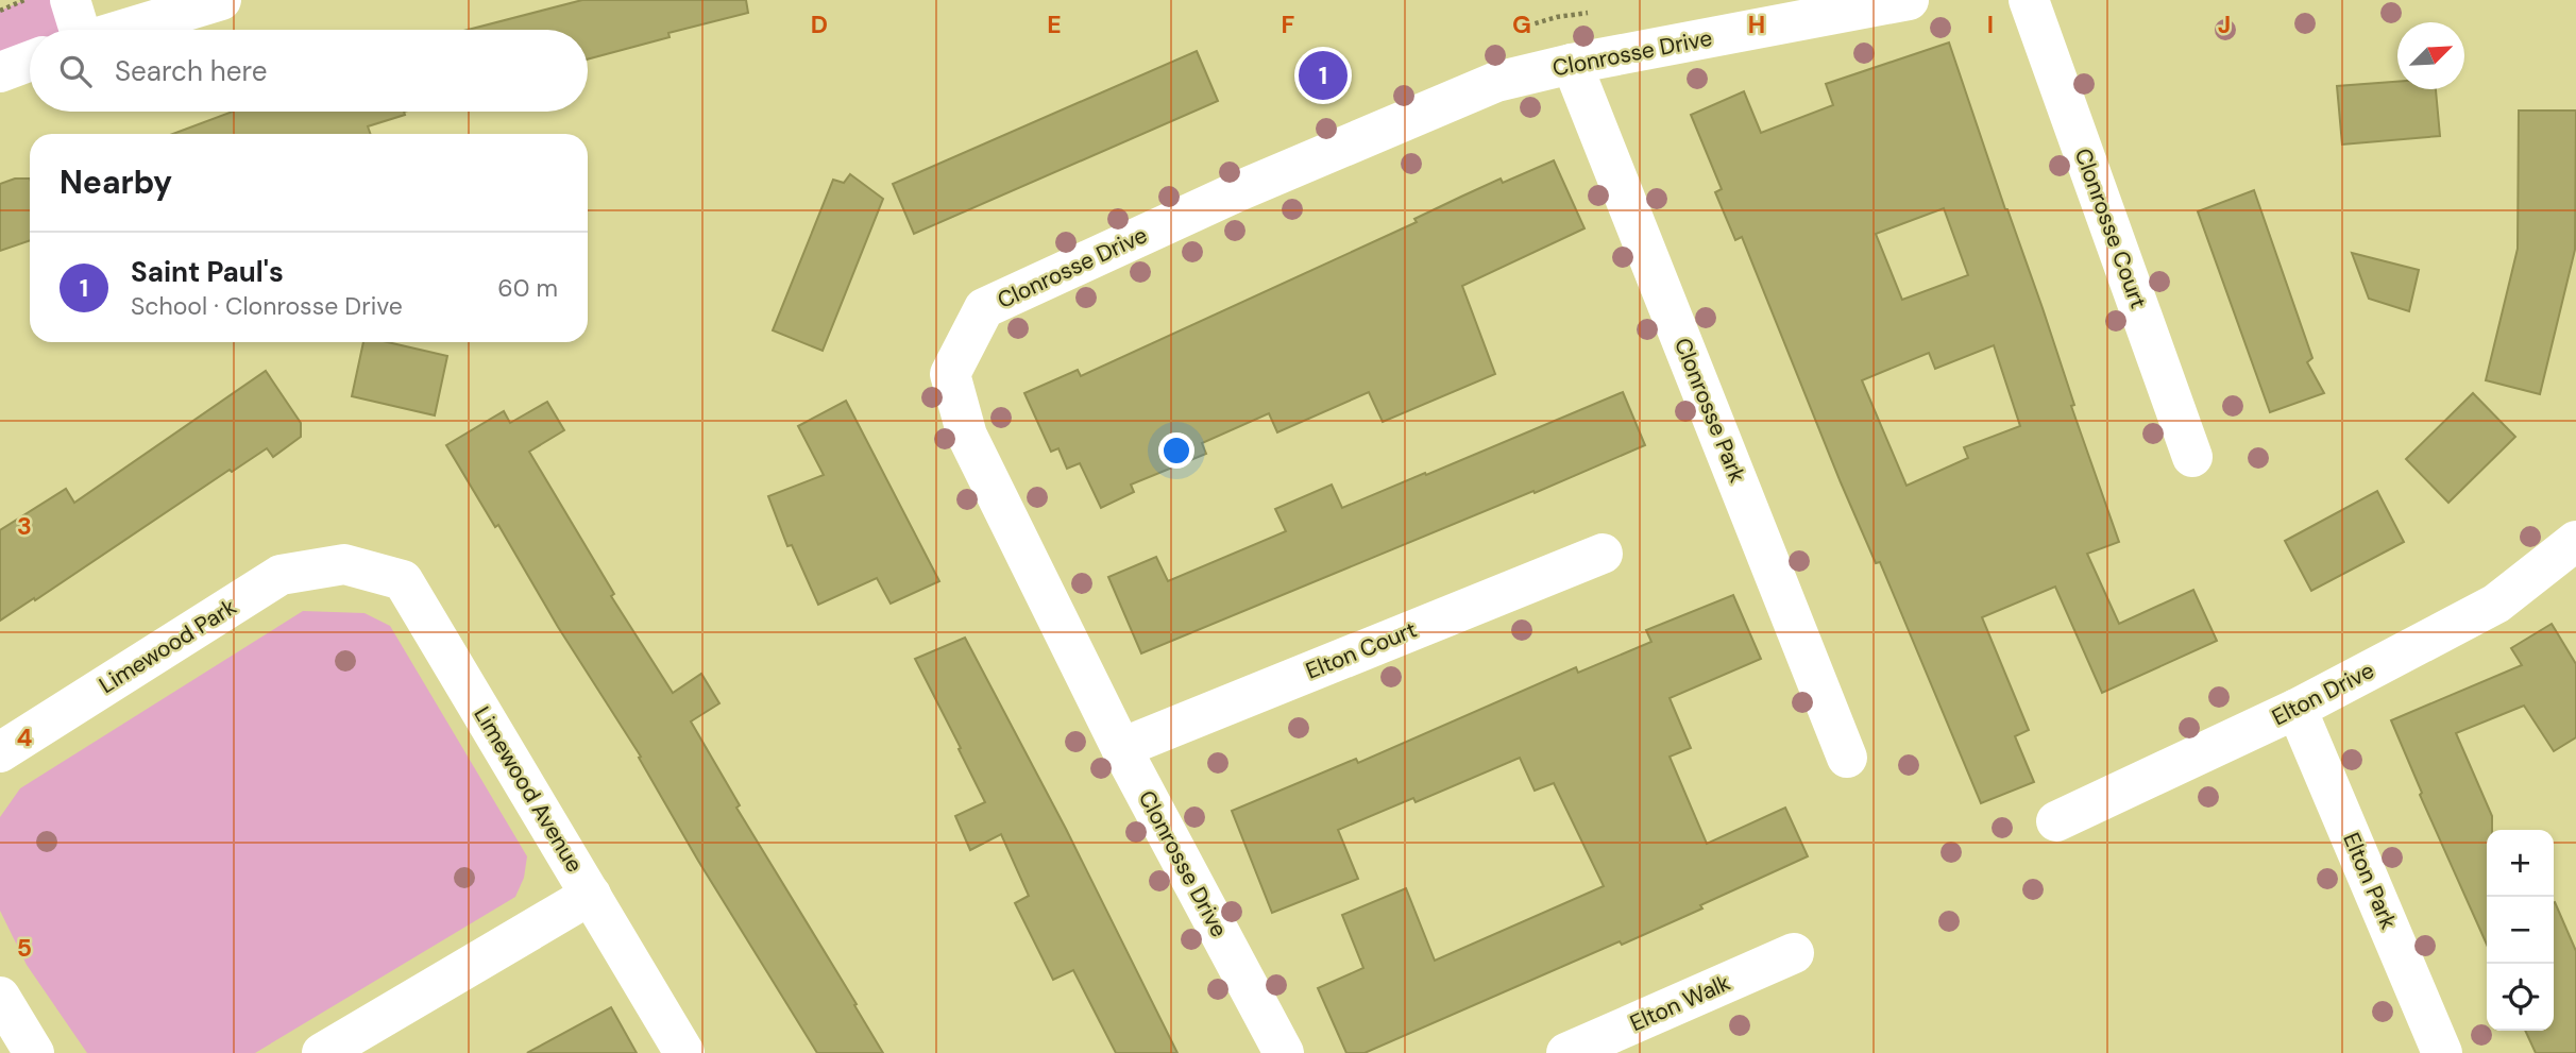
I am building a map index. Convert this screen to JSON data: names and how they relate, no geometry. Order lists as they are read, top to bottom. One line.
{"streets":{"street":["Clonrosse Drive","Clonrosse Court","Clonrosse Park","Limewood Park","Elton Court","Elton Drive","Limewood Avenue","Elton Park","Elton Walk"]},"crossings":[["Clonrosse Drive","Clonrosse Park"],["Clonrosse Drive","Elton Court"],["Limewood Park","Limewood Avenue"],["Elton Drive","Elton Park"]],"north":"top right","page":{"search":"Search here","pins":"1","heading":"Nearby","list":[{"mark":"1","name":"Saint Paul's","note":"School · Clonrosse Drive","value":"60 m"}],"map_buttons":["+","−"]},"grid":{"columns":["D","E","F","G","H","I","J"],"rows":["3","4","5"]}}
